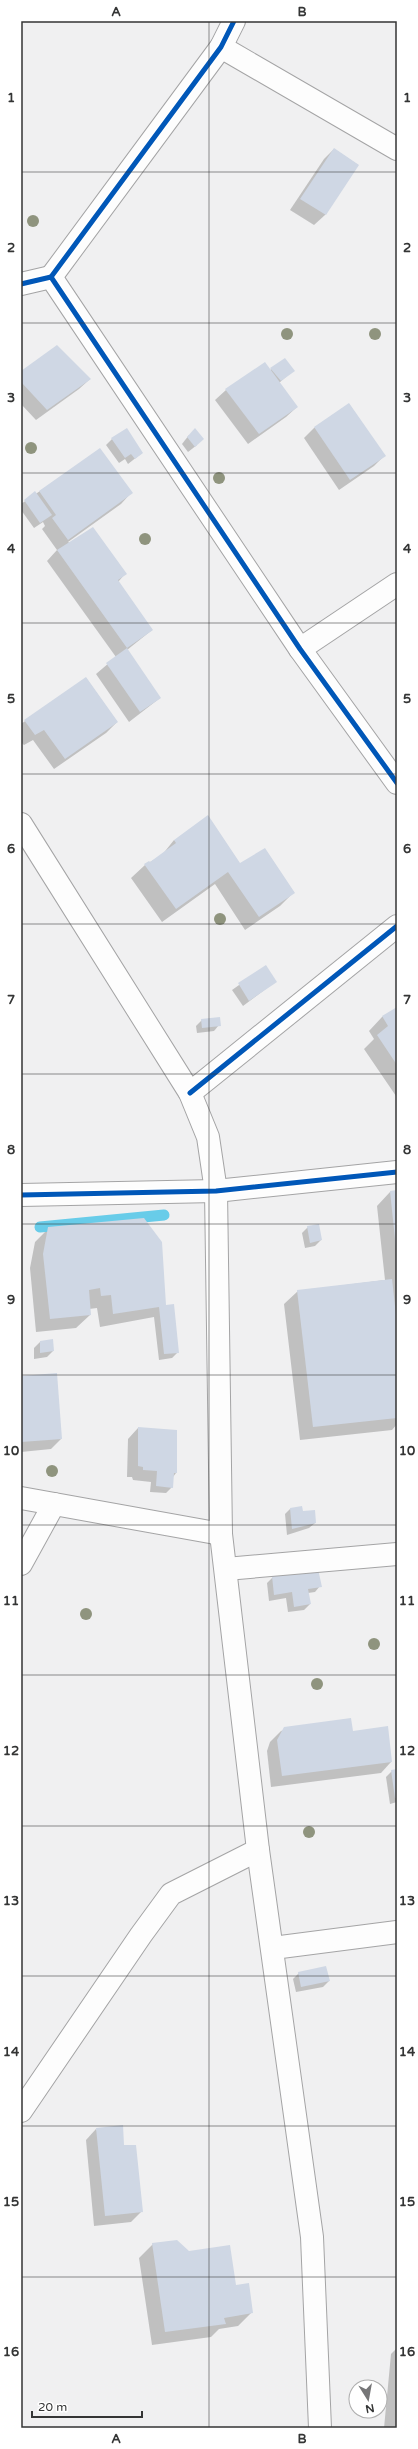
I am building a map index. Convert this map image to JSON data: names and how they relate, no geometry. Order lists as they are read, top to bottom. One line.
{"scale_bar":"20 m","north":"bottom","grid":{"columns":["A","B"],"rows":["1","2","3","4","5","6","7","8","9","10","11","12","13","14","15","16"]}}
